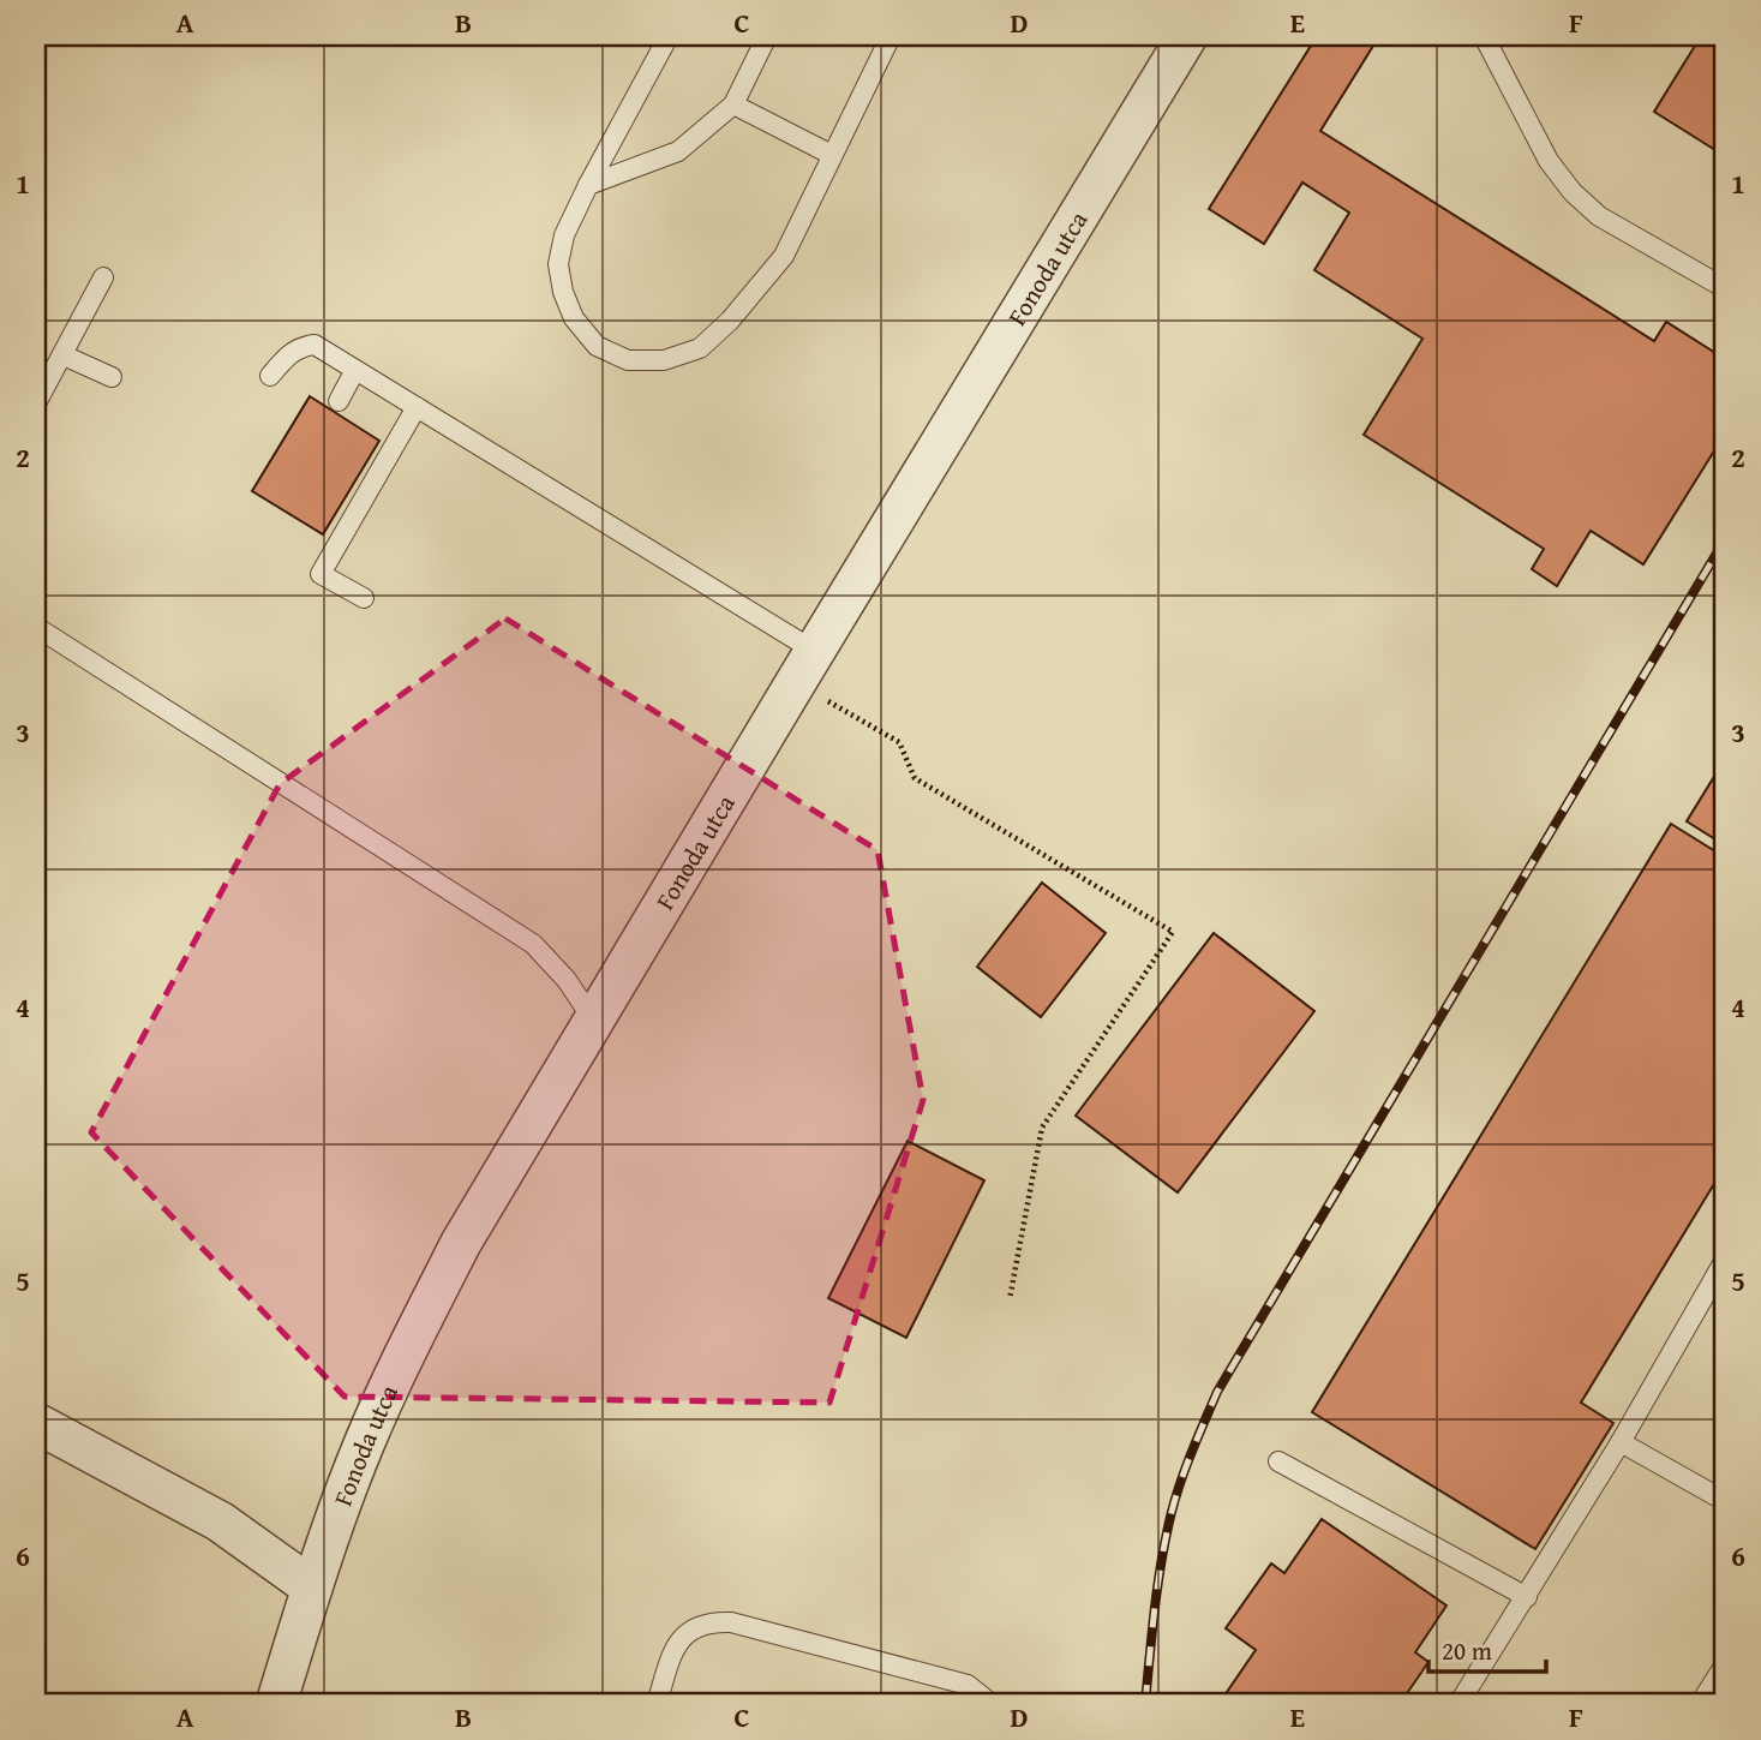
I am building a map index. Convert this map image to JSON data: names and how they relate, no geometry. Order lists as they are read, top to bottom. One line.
{"streets":{"street":["Fonoda utca"]},"scale_bar":"20 m","grid":{"columns":["A","B","C","D","E","F"],"rows":["1","2","3","4","5","6"]}}
